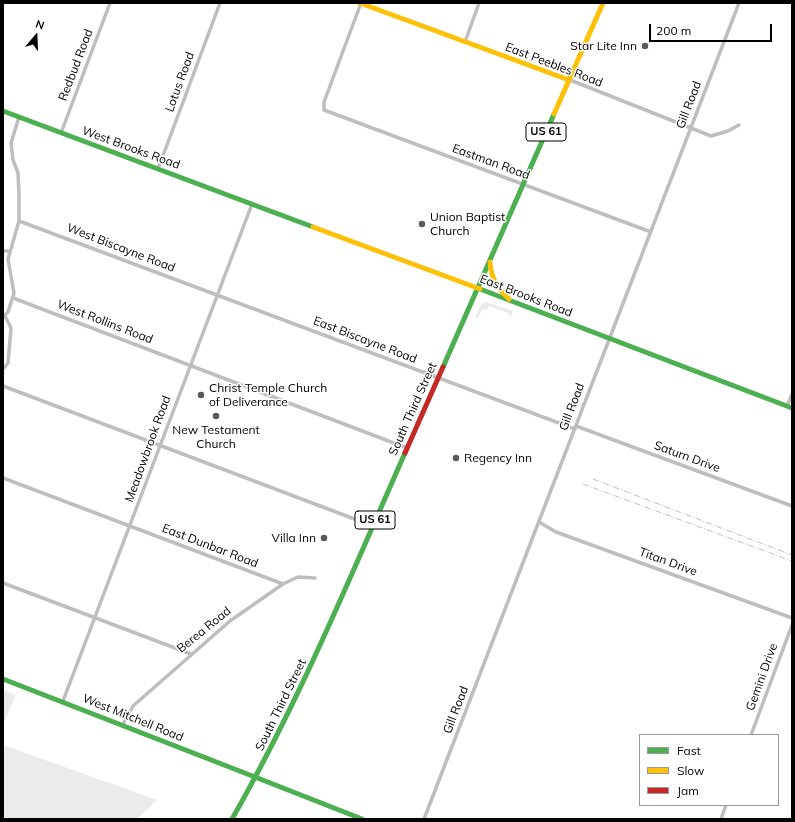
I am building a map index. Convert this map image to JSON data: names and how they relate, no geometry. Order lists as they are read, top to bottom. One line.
{"streets":{"main road":["East Peebles Road","US 61","West Brooks Road","East Brooks Road","South Third Street","West Mitchell Road"],"street":["Redbud Road","Lotus Road","Gill Road","Eastman Road","West Biscayne Road","West Rollins Road","East Biscayne Road","Meadowbrook Road","Saturn Drive","East Dunbar Road","Titan Drive","Berea Road","Gemini Drive"]},"crossings":[["Redbud Road","West Brooks Road"],["East Peebles Road","Gill Road"],["East Peebles Road","Eastman Road"],["East Peebles Road","South Third Street"],["Lotus Road","West Brooks Road"],["Gill Road","Eastman Road"],["Gill Road","East Brooks Road"],["Gill Road","East Biscayne Road"],["Gill Road","Saturn Drive"],["Gill Road","Titan Drive"],["West Brooks Road","East Brooks Road"],["West Brooks Road","Meadowbrook Road"],["Eastman Road","South Third Street"],["West Biscayne Road","East Biscayne Road"],["West Biscayne Road","Meadowbrook Road"],["East Brooks Road","South Third Street"],["East Brooks Road","Meadowbrook Road"],["West Rollins Road","South Third Street"],["West Rollins Road","Meadowbrook Road"],["East Biscayne Road","South Third Street"],["East Biscayne Road","Meadowbrook Road"],["East Biscayne Road","Saturn Drive"],["South Third Street","West Mitchell Road"],["Meadowbrook Road","East Dunbar Road"],["Meadowbrook Road","West Mitchell Road"],["East Dunbar Road","Berea Road"],["Berea Road","West Mitchell Road"]],"places":["Star Lite Inn","Union Baptist Church","Christ Temple Church of Deliverance","New Testament Church","Regency Inn","Villa Inn"],"legend":["Fast","Slow","Jam"],"scale_bar":"200 m","north":"top"}
